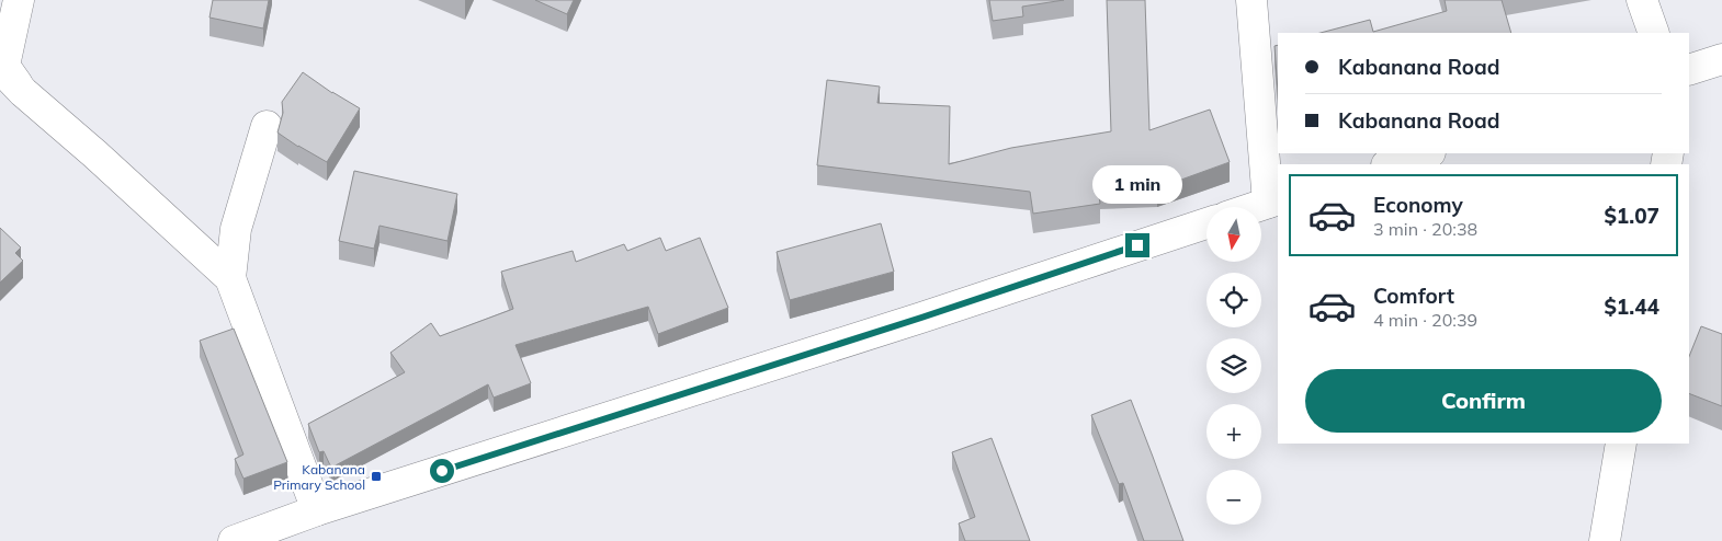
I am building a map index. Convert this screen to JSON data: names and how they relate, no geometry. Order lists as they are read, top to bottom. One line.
{"places":{"transit":["Kabanana Primary School"]},"north":"bottom","page":{"banner":["Kabanana Road","Kabanana Road"],"bubble":"1 min","list":[{"name":"Economy","note":"3 min · 20:38","value":"$1.07"},{"name":"Comfort","note":"4 min · 20:39","value":"$1.44"}],"map_buttons":["+","−"],"buttons":"Confirm"}}
